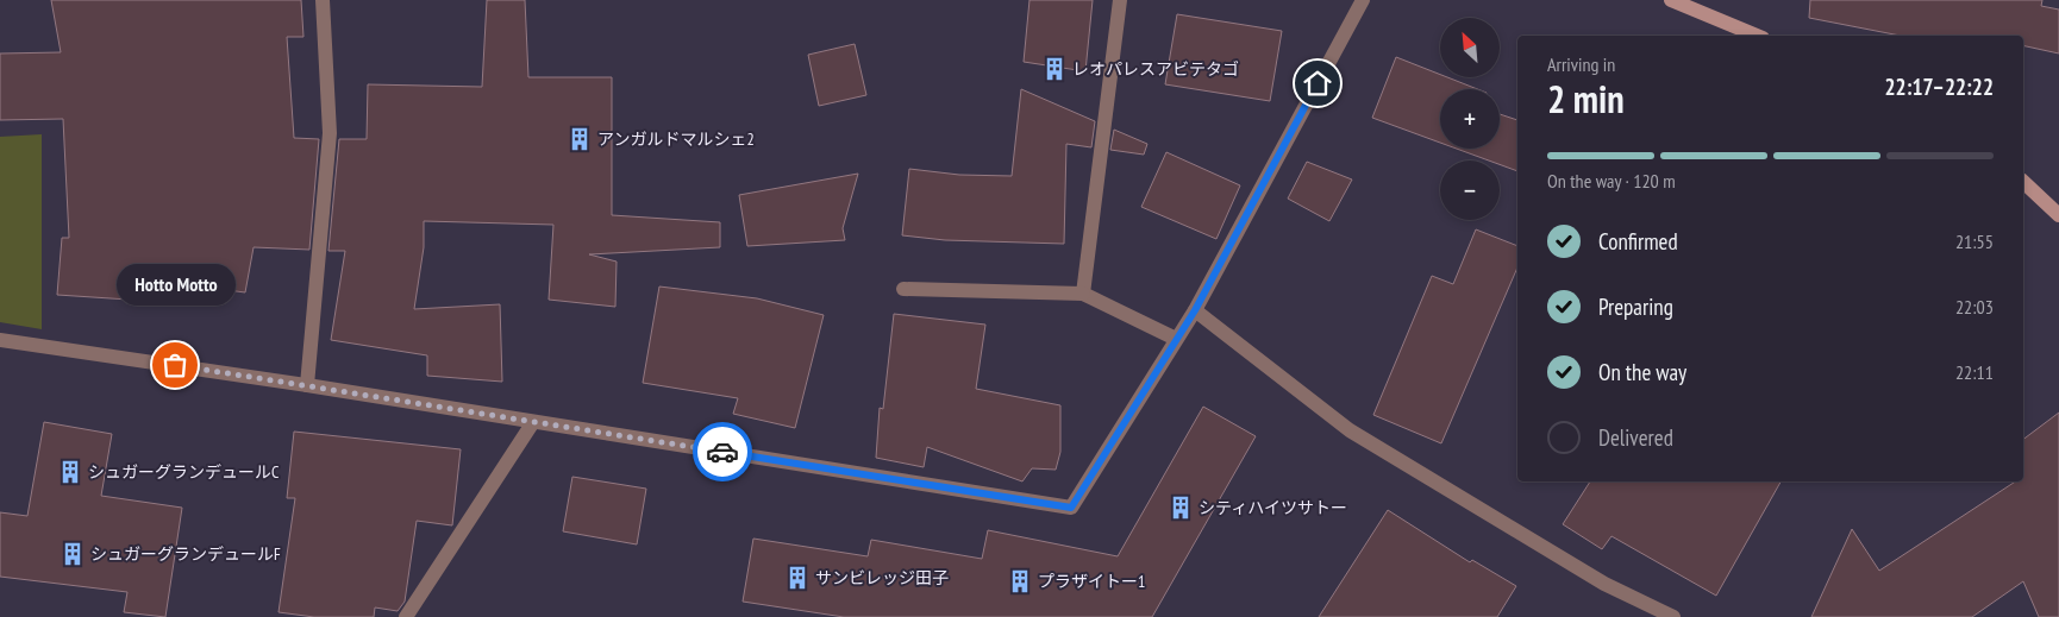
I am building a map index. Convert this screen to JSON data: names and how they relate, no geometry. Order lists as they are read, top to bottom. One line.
{"places":{"building":["レオパレスアビテタゴ","アンガルドマルシェ2","シュガーグランデュールC","シティハイツサトー","シュガーグランデュールF","サンビレッジ田子","プラザイトー1"],"other":["Hotto Motto"]},"north":"top left","page":{"map_buttons":["+","−"],"heading":["2 min","Arriving in","22:17–22:22"],"bar":"On the way · 120 m","list":[["Confirmed","21:55"],["Preparing","22:03"],["On the way","22:11"],"Delivered"],"bubble":"Hotto Motto"}}
